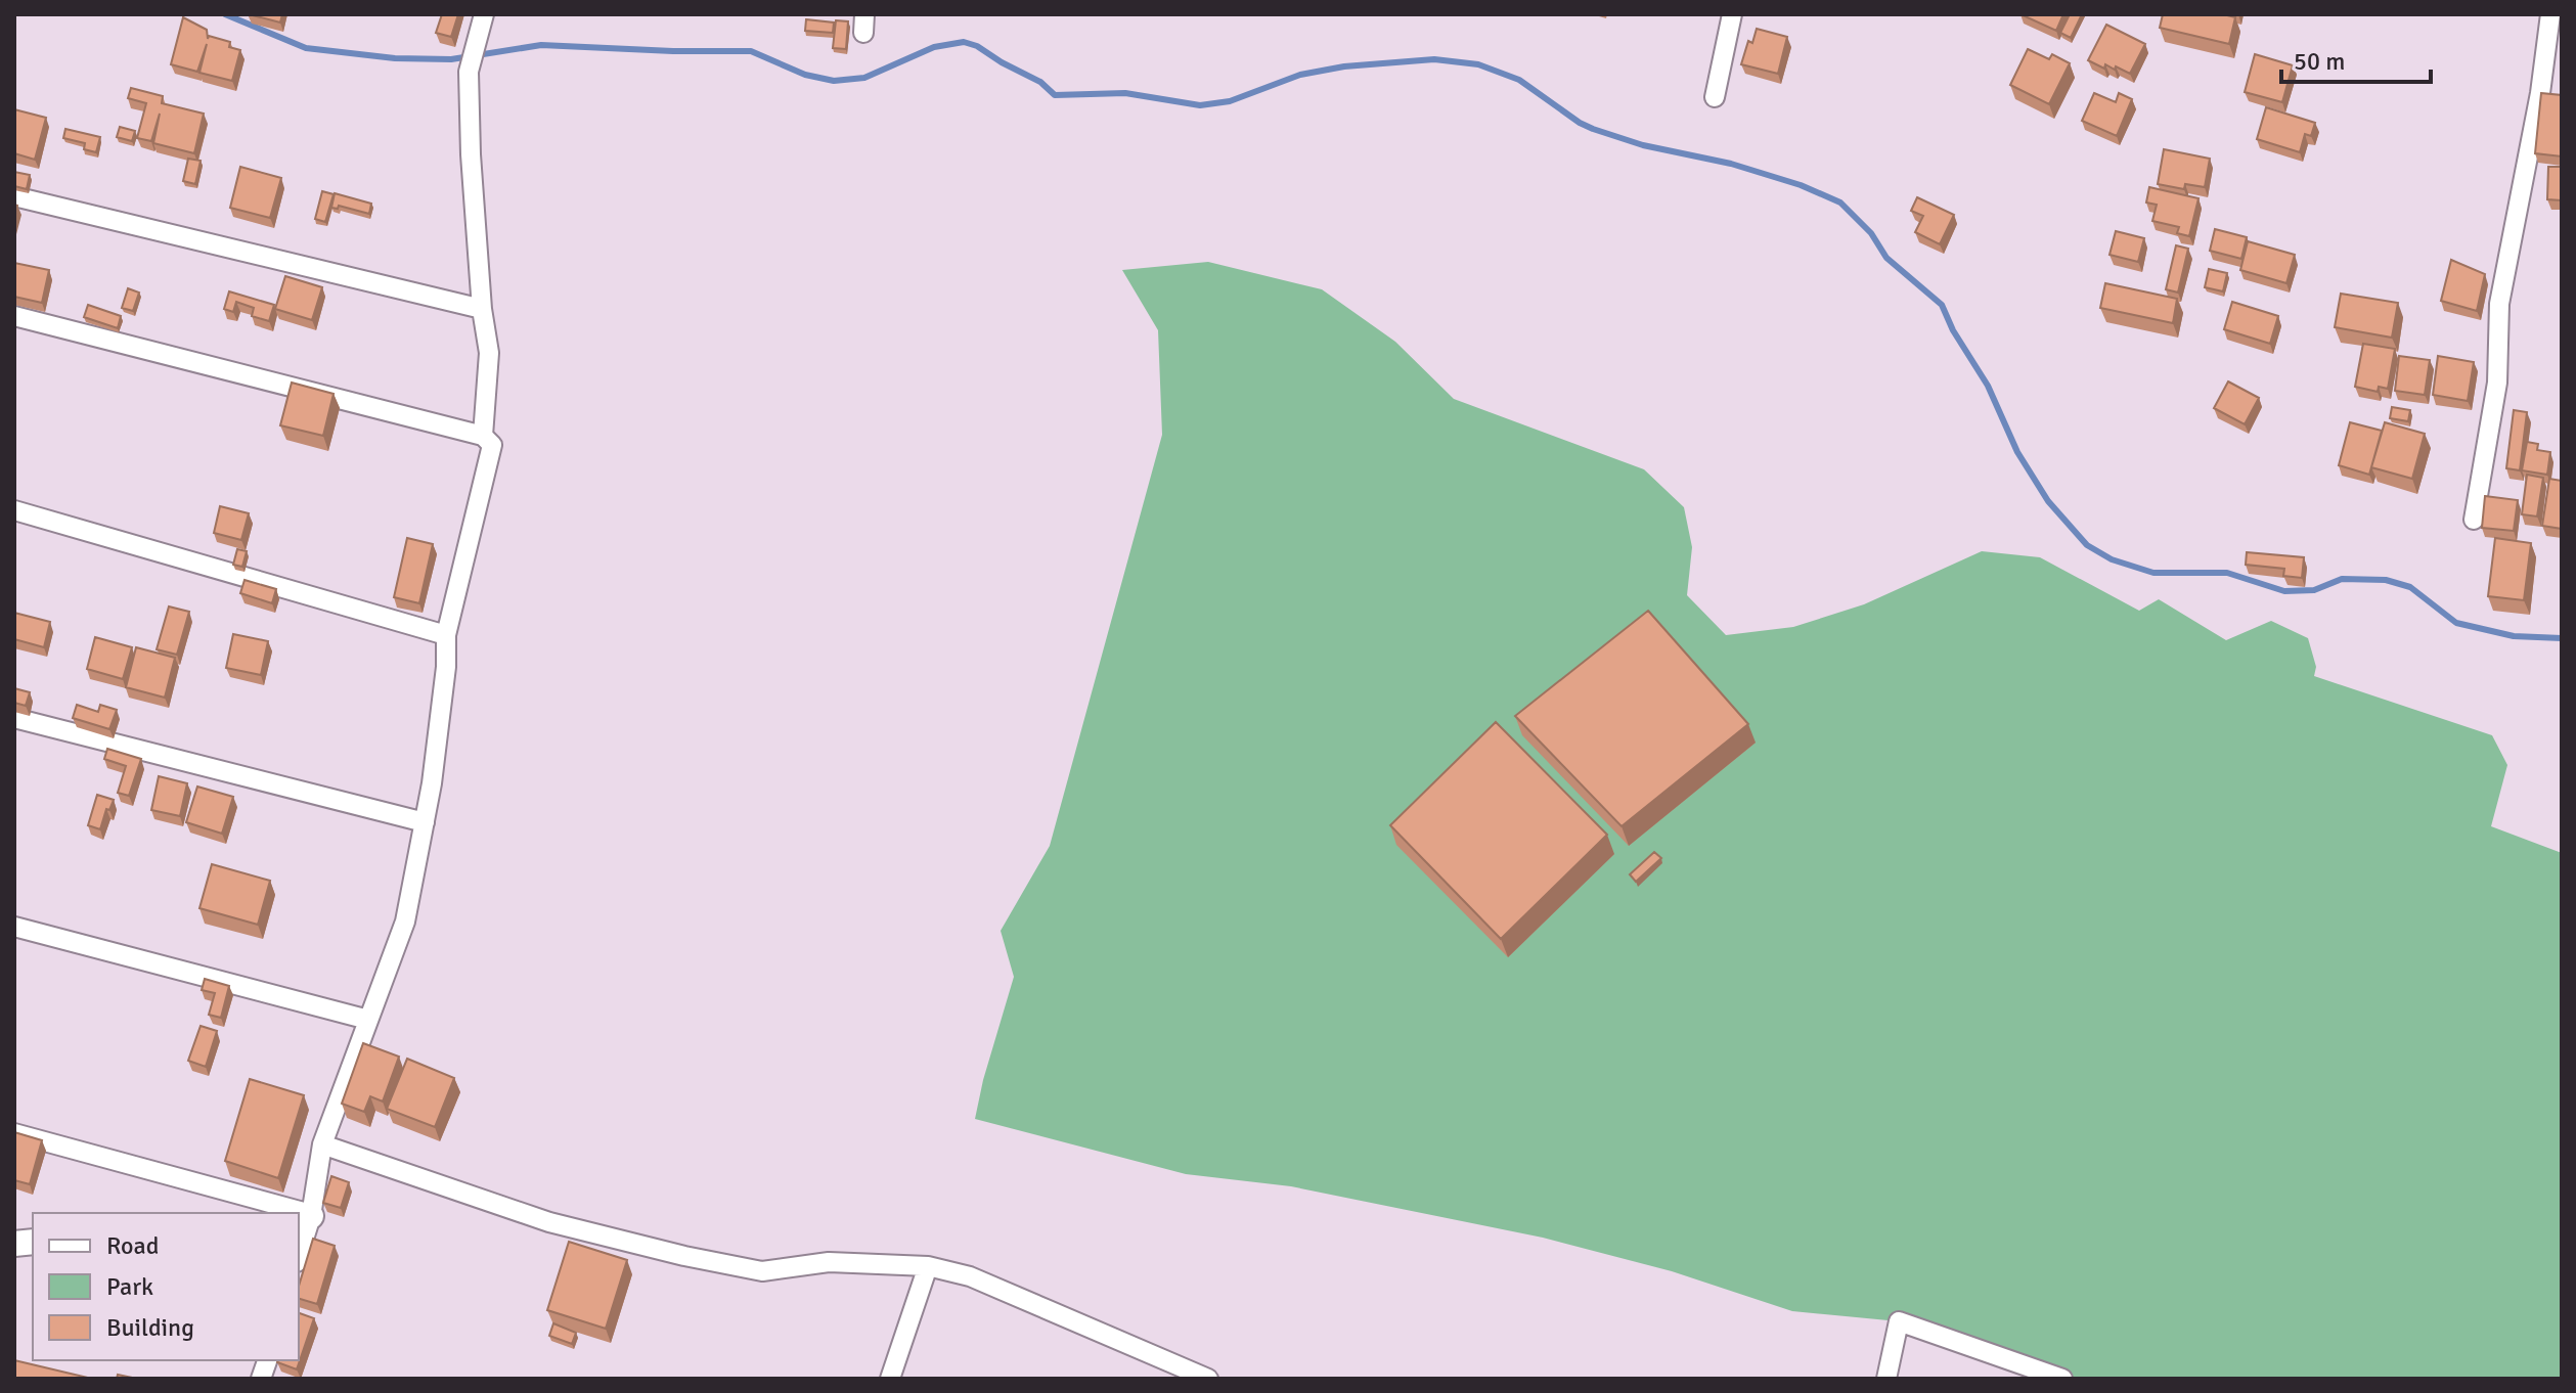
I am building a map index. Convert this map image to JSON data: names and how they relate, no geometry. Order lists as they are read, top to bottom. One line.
{"legend":["Road","Park","Building"],"scale_bar":"50 m"}
